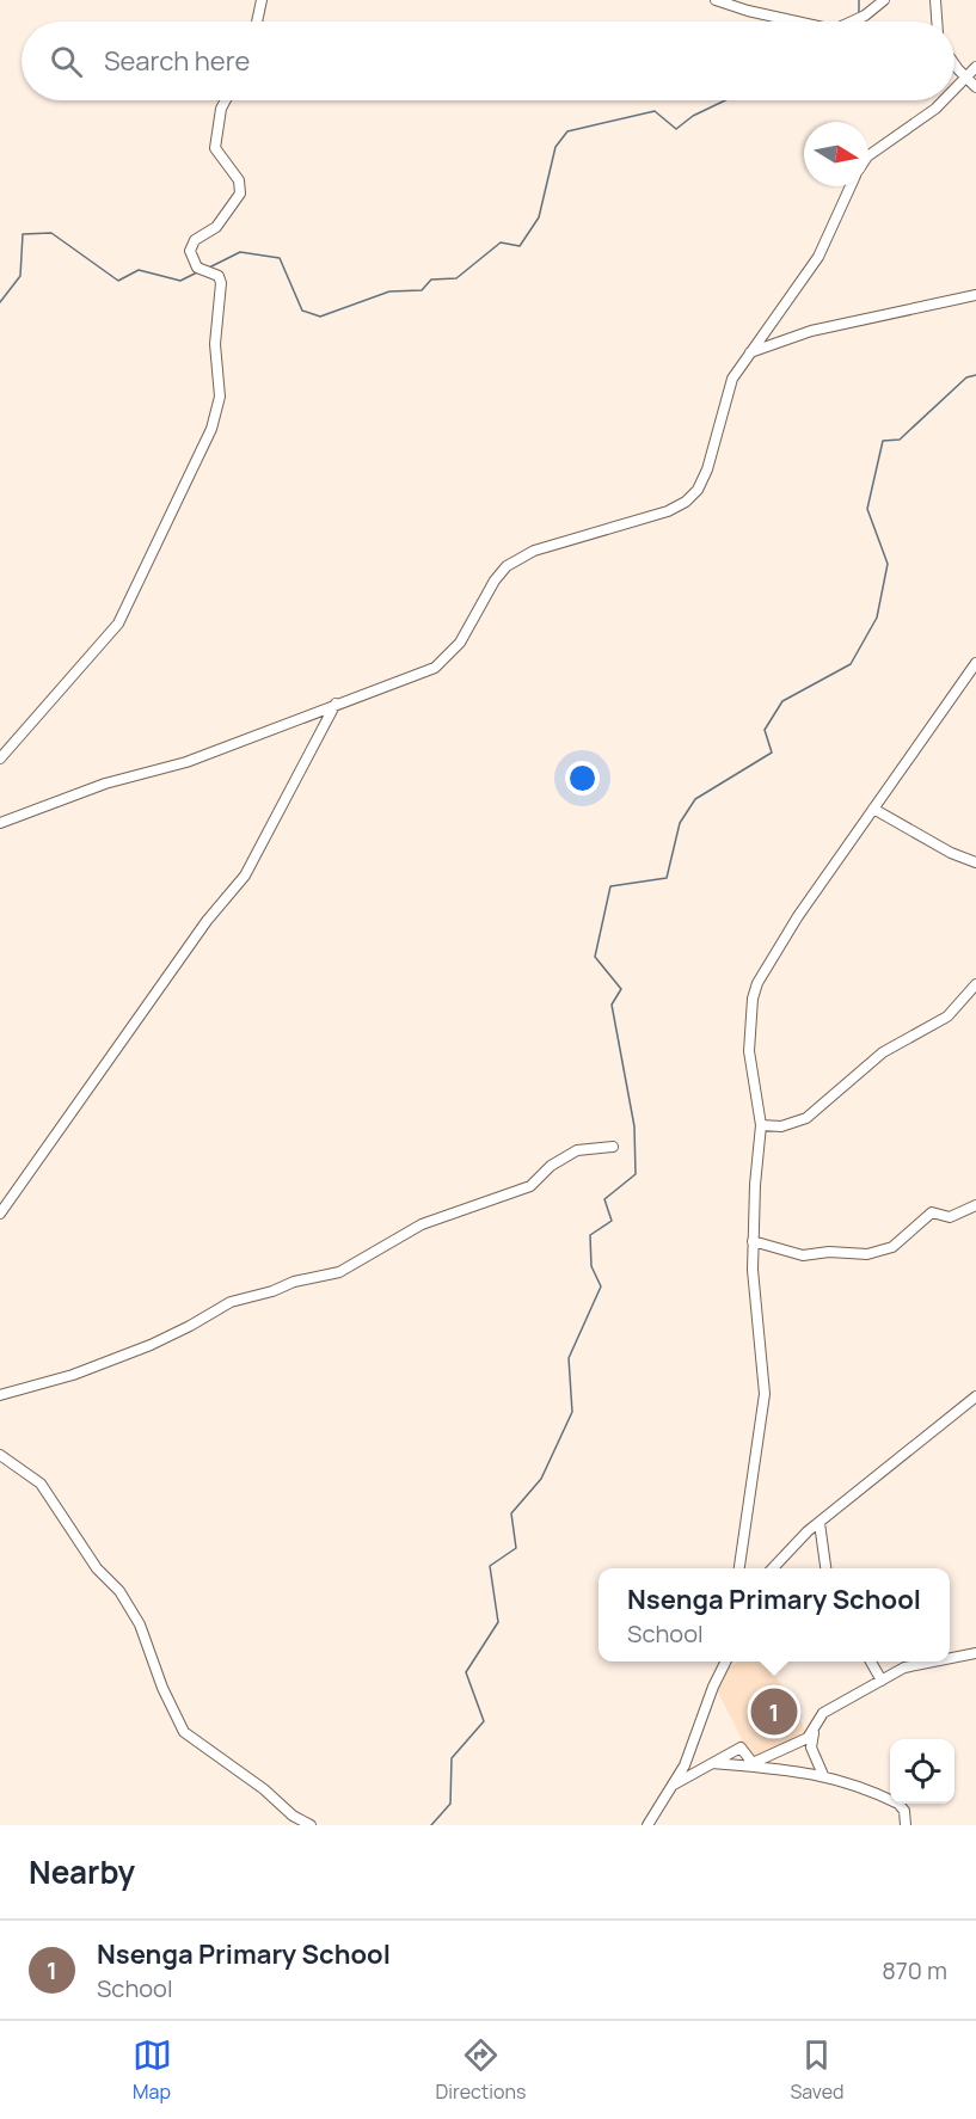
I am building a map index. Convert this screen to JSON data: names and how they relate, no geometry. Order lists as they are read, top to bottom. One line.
{"north":"right","page":{"search":"Search here","popup":["Nsenga Primary School","School"],"pins":"1","heading":"Nearby","list":[{"mark":"1","name":"Nsenga Primary School","note":"School","value":"870 m"}],"nav":["Map","Directions","Saved"]}}
